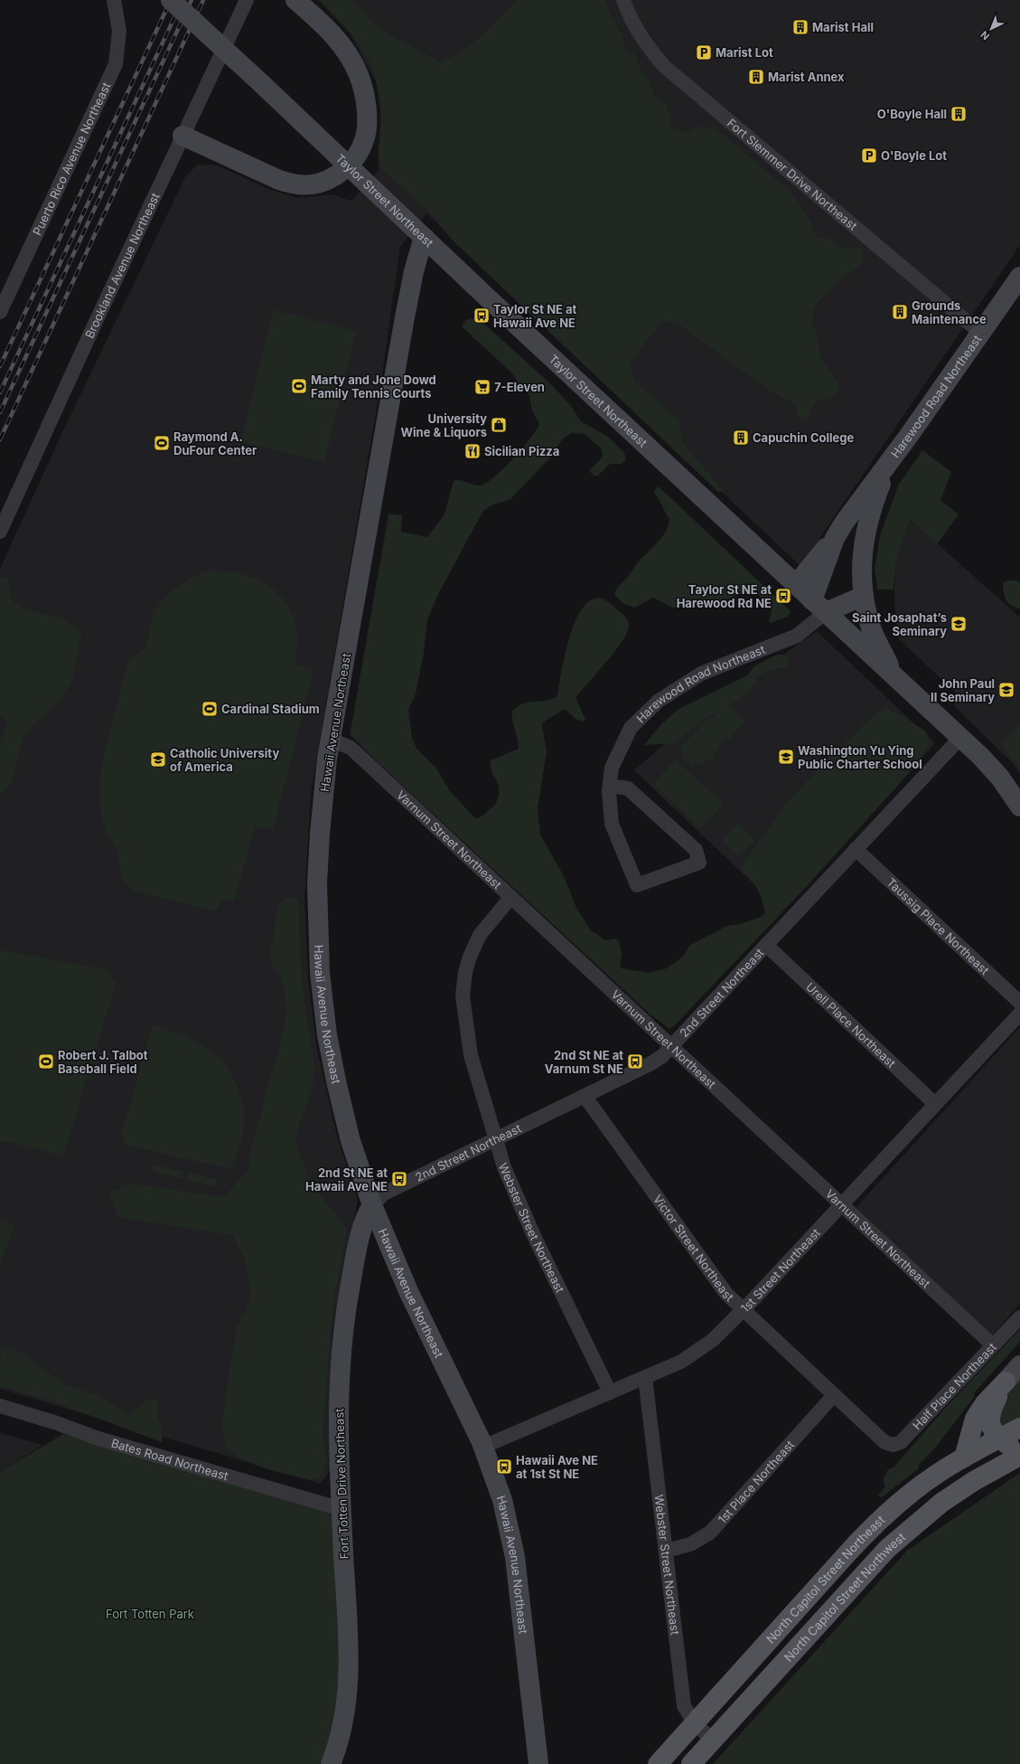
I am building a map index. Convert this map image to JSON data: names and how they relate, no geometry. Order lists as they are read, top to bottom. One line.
{"streets":{"main road":["North Capitol Street Northeast","North Capitol Street Northwest"],"street":["Puerto Rico Avenue Northeast","Fort Slemmer Drive Northeast","Taylor Street Northeast","Brookland Avenue Northeast","Harewood Road Northeast","Hawaii Avenue Northeast","Varnum Street Northeast","Taussig Place Northeast","2nd Street Northeast","Urell Place Northeast","Webster Street Northeast","Victor Street Northeast","1st Street Northeast","Half Place Northeast","Bates Road Northeast","1st Place Northeast","Fort Totten Drive Northeast"]},"crossings":[["Fort Slemmer Drive Northeast","Harewood Road Northeast"],["Taylor Street Northeast","Harewood Road Northeast"],["Taylor Street Northeast","Hawaii Avenue Northeast"],["Taylor Street Northeast","2nd Street Northeast"],["Hawaii Avenue Northeast","Varnum Street Northeast"],["Hawaii Avenue Northeast","2nd Street Northeast"],["Hawaii Avenue Northeast","1st Street Northeast"],["Hawaii Avenue Northeast","Fort Totten Drive Northeast"],["Varnum Street Northeast","2nd Street Northeast"],["Varnum Street Northeast","Webster Street Northeast"],["Varnum Street Northeast","1st Street Northeast"],["Varnum Street Northeast","Half Place Northeast"],["Taussig Place Northeast","2nd Street Northeast"],["2nd Street Northeast","Urell Place Northeast"],["2nd Street Northeast","Webster Street Northeast"],["2nd Street Northeast","Victor Street Northeast"],["2nd Street Northeast","Fort Totten Drive Northeast"],["Urell Place Northeast","1st Street Northeast"],["Webster Street Northeast","1st Street Northeast"],["Webster Street Northeast","1st Place Northeast"],["Webster Street Northeast","North Capitol Street Northeast"],["Webster Street Northeast","North Capitol Street Northwest"],["Victor Street Northeast","1st Street Northeast"],["Victor Street Northeast","Half Place Northeast"],["Victor Street Northeast","1st Place Northeast"],["Bates Road Northeast","Fort Totten Drive Northeast"]],"parks":["Fort Totten Park"],"places":{"building":["Marist Hall","Marist Annex","O'Boyle Hall","Grounds Maintenance","Capuchin College"],"parking":["Marist Lot","O'Boyle Lot"],"bus stop":["Taylor St NE at Hawaii Ave NE","Taylor St NE at Harewood Rd NE","2nd St NE at Varnum St NE","2nd St NE at Hawaii Ave NE","Hawaii Ave NE at 1st St NE"],"sports":["Marty and Jone Dowd Family Tennis Courts","Raymond A. DuFour Center","Cardinal Stadium","Robert J. Talbot Baseball Field"],"supermarket":["7-Eleven"],"shop":["University Wine & Liquors"],"restaurant":["Sicilian Pizza"],"school or university":["Saint Josaphat’s Seminary","John Paul II Seminary","Washington Yu Ying Public Charter School","Catholic University of America"]},"north":"bottom left"}
